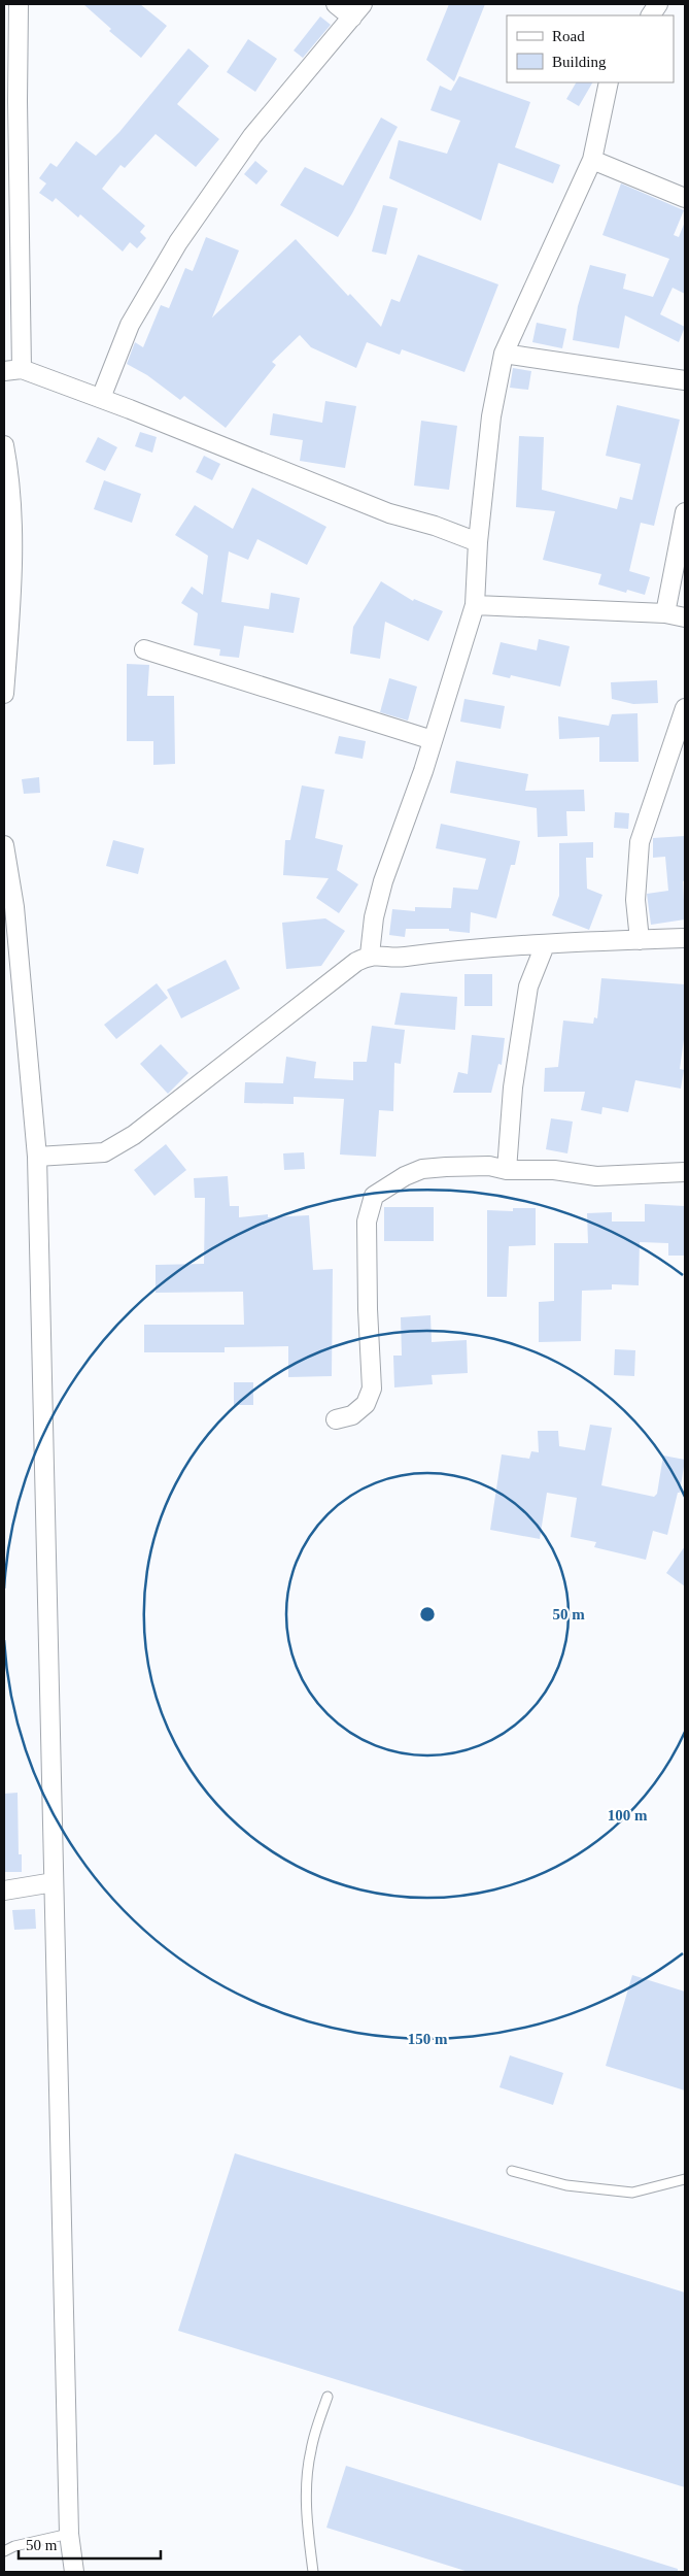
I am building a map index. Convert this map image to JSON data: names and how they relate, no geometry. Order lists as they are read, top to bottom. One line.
{"legend":["Road","Building"],"scale_bar":"50 m","rings":["50 m","100 m","150 m"]}
